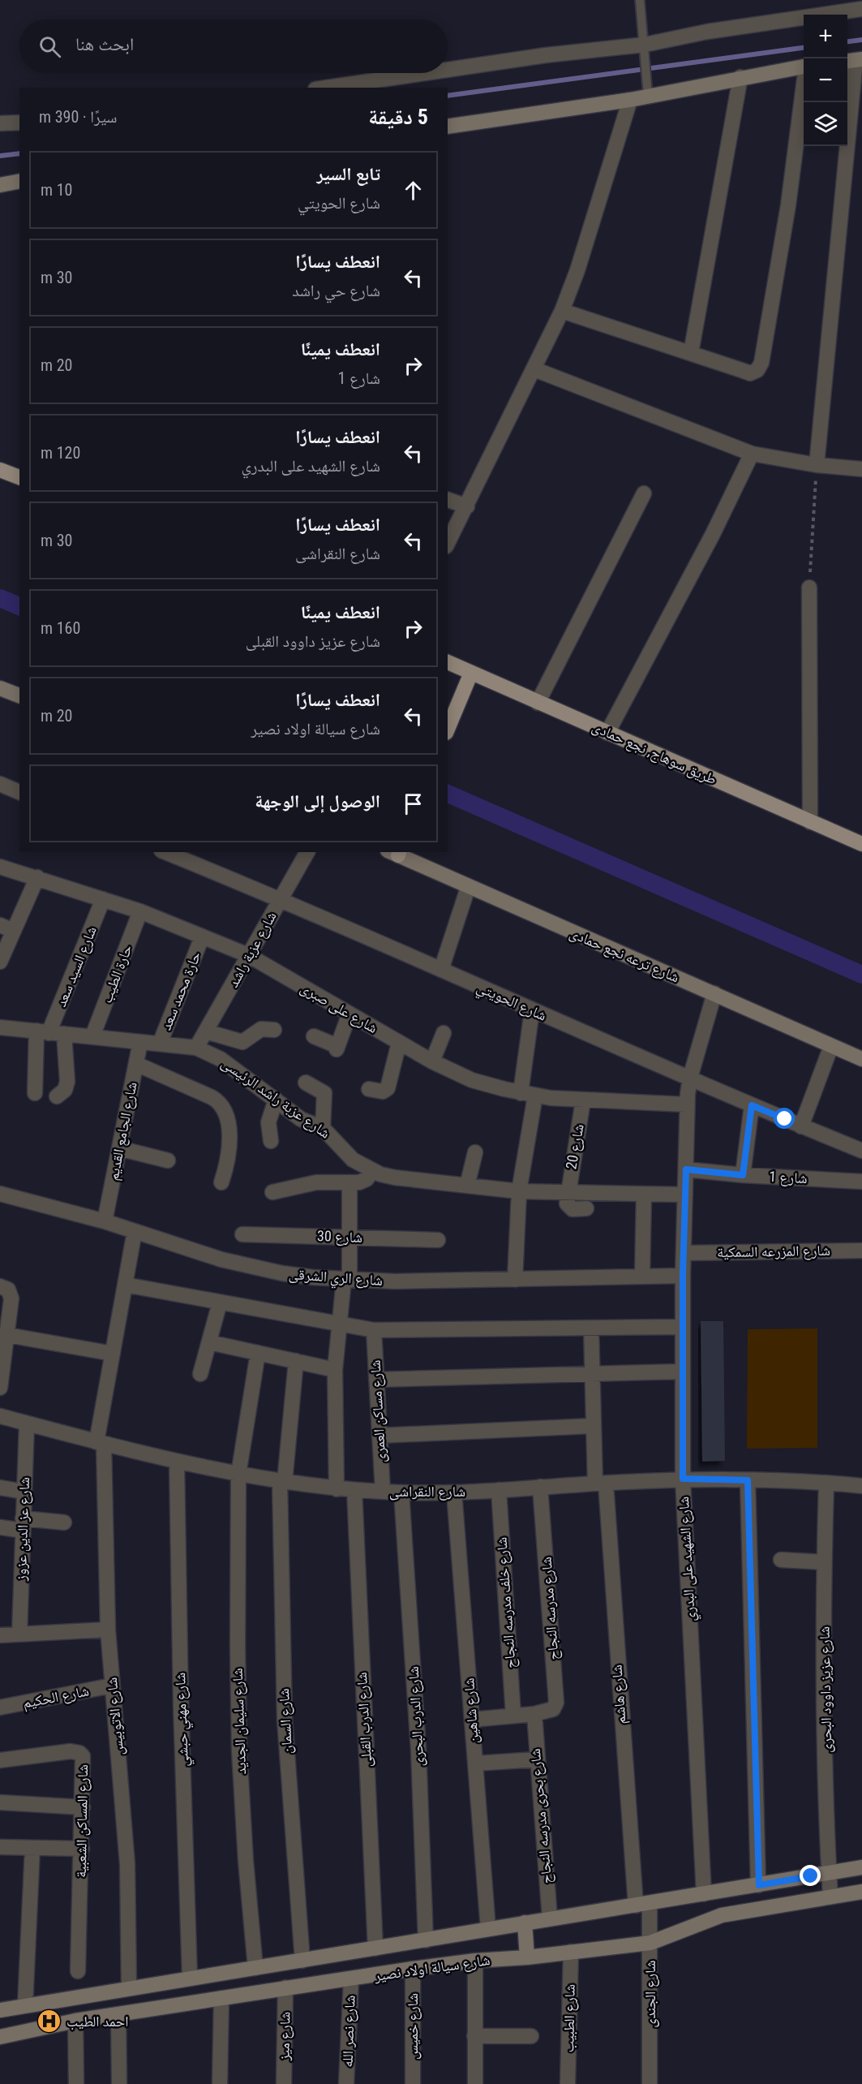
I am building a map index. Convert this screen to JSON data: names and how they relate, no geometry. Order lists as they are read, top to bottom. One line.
{"streets":{"main road":["طريق سوهاج, نجع حمادى","شارع ترعه نجع حمادى","شارع سيالة اولاد نصير"],"street":["شارع عزبة راشد","شارع السيد سعد","حارة الطيب","حارة محمد سعد","شارع الحويتي","شارع على صبرى","شارع عزبة راشد الرئيسى","شارع الجامع القديم","شارع 20","شارع 1","شارع 30","شارع المزرعه السمكية","شارع الري الشرقى","شارع مساكن العمرى","شارع النقراشى","شارع عز الدين عزوز","شارع الشهيد على البدري","شارع خلف مدرسه النجاح","شارع مدرسه النجاح","شارع عزيز داوود البحرى","شارع هاشم","شارع الحكيم","شارع شاهين","شارع الاتوبيس","شارع الدرب البحرى","شارع مهني حبشي","شارع الدرب القبلى","شارع سليمان الجديد","شارع السمان","شارع بحرى مدرسه النجاح","شارع المساكن الشعبية","شارع الجندى","شارع الطبيب","شارع خميس","شارع نصر الله","شارع ميز"]},"crossings":[["شارع عزبة راشد","شارع الحويتي"],["شارع عزبة راشد","شارع على صبرى"],["شارع عزبة راشد","شارع عزبة راشد الرئيسى"],["شارع ترعه نجع حمادى","شارع الشهيد على البدري"],["شارع السيد سعد","شارع على صبرى"],["شارع السيد سعد","شارع عزبة راشد الرئيسى"],["حارة الطيب","شارع على صبرى"],["حارة الطيب","شارع عزبة راشد الرئيسى"],["حارة محمد سعد","شارع على صبرى"],["حارة محمد سعد","شارع عزبة راشد الرئيسى"],["شارع الحويتي","شارع الشهيد على البدري"],["شارع على صبرى","شارع 20"],["شارع على صبرى","شارع الشهيد على البدري"],["شارع عزبة راشد الرئيسى","شارع الجامع القديم"],["شارع عزبة راشد الرئيسى","شارع 20"],["شارع عزبة راشد الرئيسى","شارع الشهيد على البدري"],["شارع الجامع القديم","شارع الري الشرقى"],["شارع 1","شارع الشهيد على البدري"],["شارع المزرعه السمكية","شارع الشهيد على البدري"],["شارع الري الشرقى","شارع الشهيد على البدري"],["شارع الري الشرقى","شارع الاتوبيس"],["شارع مساكن العمرى","شارع النقراشى"],["شارع النقراشى","شارع عز الدين عزوز"],["شارع النقراشى","شارع الشهيد على البدري"],["شارع النقراشى","شارع خلف مدرسه النجاح"],["شارع النقراشى","شارع مدرسه النجاح"],["شارع النقراشى","شارع عزيز داوود البحرى"],["شارع النقراشى","شارع هاشم"],["شارع النقراشى","شارع شاهين"],["شارع النقراشى","شارع الاتوبيس"],["شارع النقراشى","شارع الدرب البحرى"],["شارع النقراشى","شارع مهني حبشي"],["شارع النقراشى","شارع الدرب القبلى"],["شارع النقراشى","شارع سليمان الجديد"],["شارع النقراشى","شارع السمان"],["شارع الشهيد على البدري","شارع سيالة اولاد نصير"],["شارع مدرسه النجاح","شارع بحرى مدرسه النجاح"],["شارع عزيز داوود البحرى","شارع سيالة اولاد نصير"],["شارع هاشم","شارع سيالة اولاد نصير"],["شارع هاشم","شارع الجندى"],["شارع الحكيم","شارع الاتوبيس"],["شارع شاهين","شارع سيالة اولاد نصير"],["شارع الاتوبيس","شارع سيالة اولاد نصير"],["شارع الدرب البحرى","شارع سيالة اولاد نصير"],["شارع مهني حبشي","شارع سيالة اولاد نصير"],["شارع الدرب القبلى","شارع سيالة اولاد نصير"],["شارع سليمان الجديد","شارع سيالة اولاد نصير"],["شارع السمان","شارع سيالة اولاد نصير"],["شارع بحرى مدرسه النجاح","شارع سيالة اولاد نصير"],["شارع سيالة اولاد نصير","شارع الجندى"],["شارع سيالة اولاد نصير","شارع الطبيب"],["شارع سيالة اولاد نصير","شارع خميس"],["شارع سيالة اولاد نصير","شارع نصر الله"],["شارع سيالة اولاد نصير","شارع ميز"]],"places":{"hospital":["احمد الطيب"]},"page":{"map_buttons":["+","−"],"search":"ابحث هنا","heading":["5 دقيقة","سيرًا · 390 m"],"list":[["تابع السير","شارع الحويتي","10 m"],["انعطف يسارًا","شارع حي راشد","30 m"],["انعطف يمينًا","شارع 1","20 m"],["انعطف يسارًا","شارع الشهيد على البدري","120 m"],["انعطف يسارًا","شارع النقراشى","30 m"],["انعطف يمينًا","شارع عزيز داوود القبلى","160 m"],["انعطف يسارًا","شارع سيالة اولاد نصير","20 m"],"الوصول إلى الوجهة"]}}
